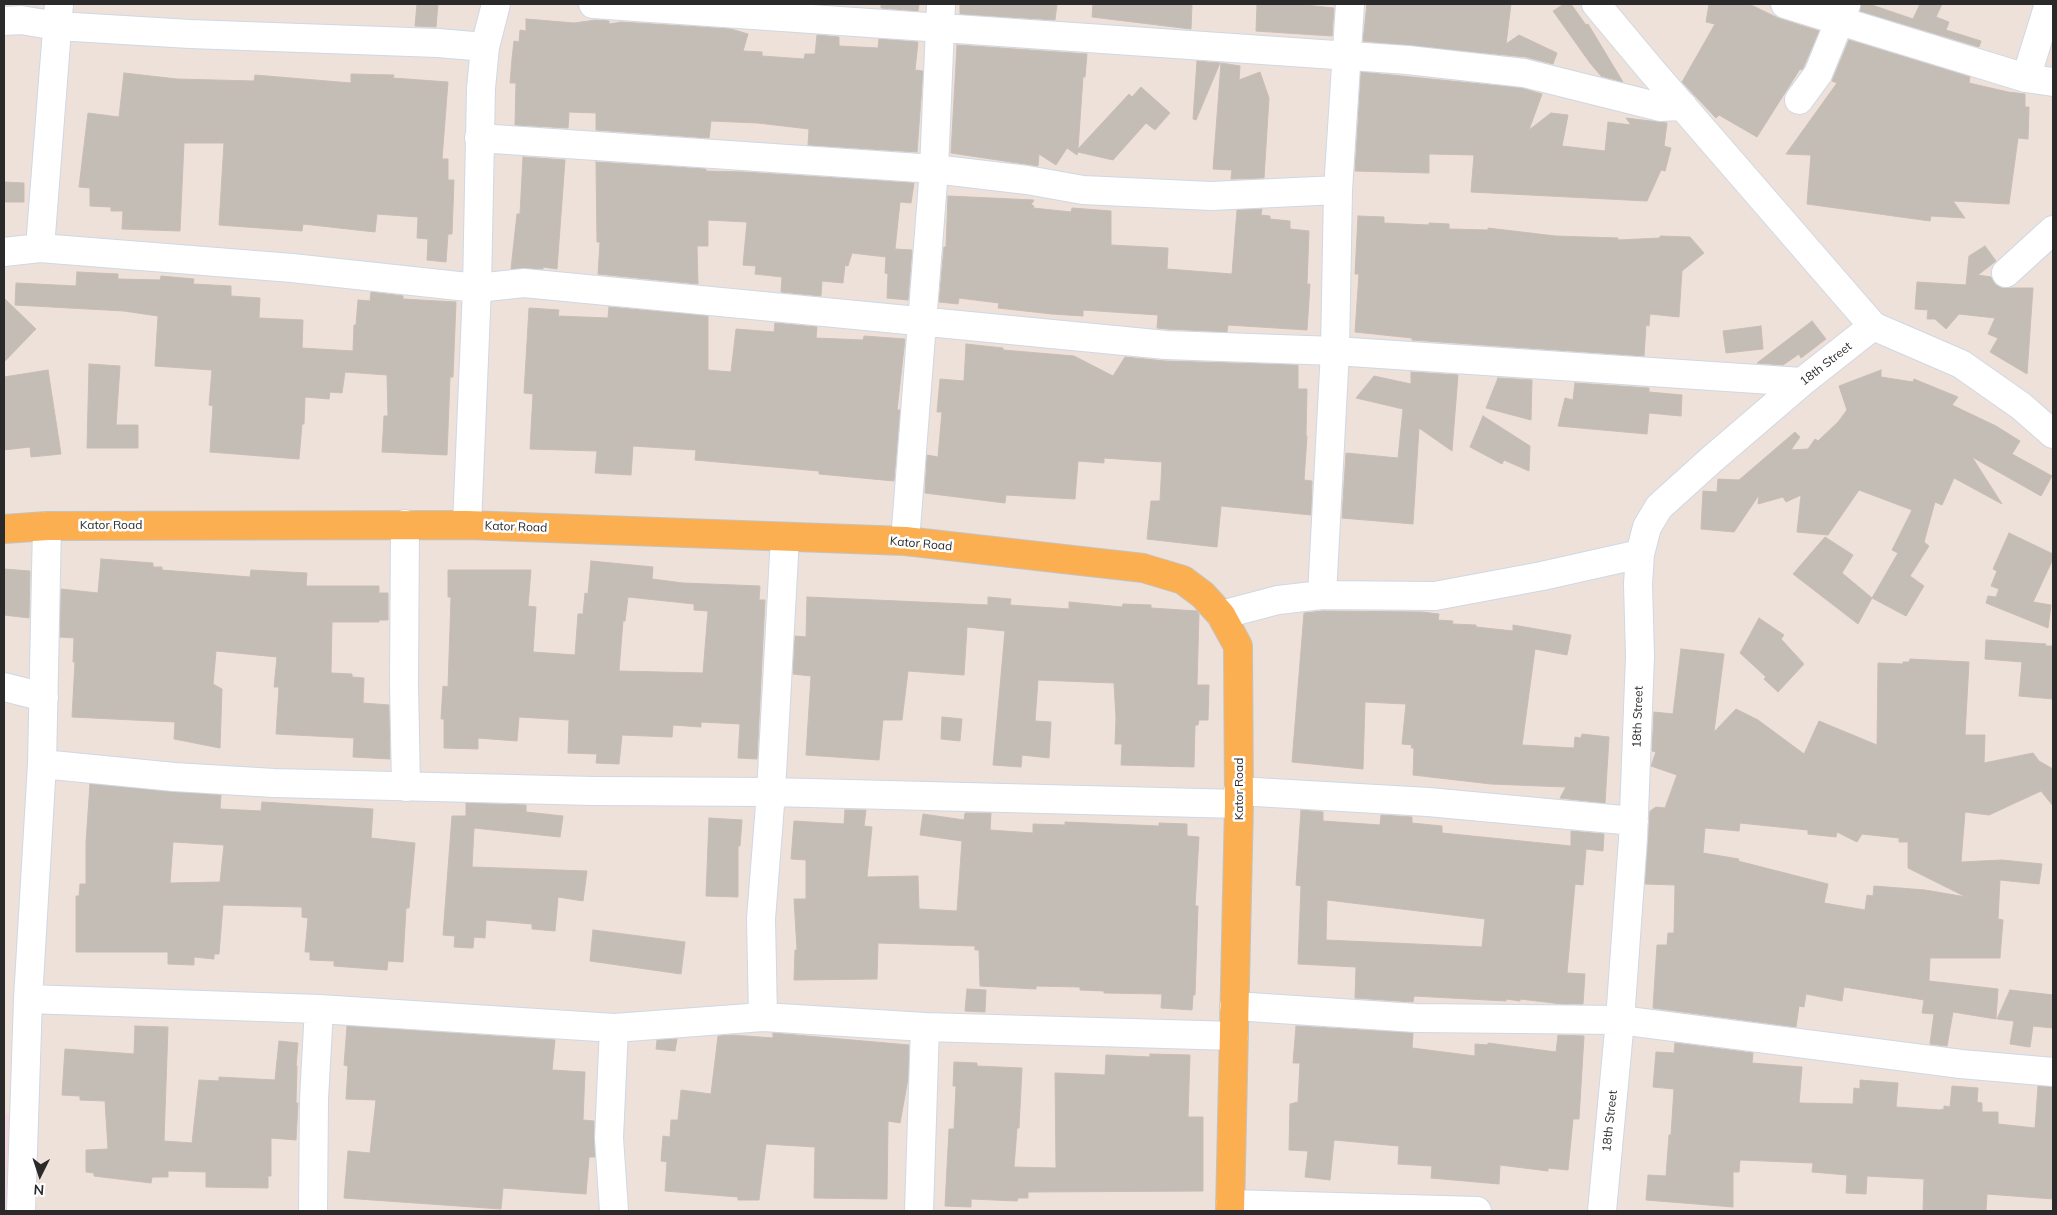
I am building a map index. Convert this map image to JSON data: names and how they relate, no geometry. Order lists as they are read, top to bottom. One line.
{"streets":{"main road":["Kator Road"],"street":["18th Street"]},"north":"bottom"}
